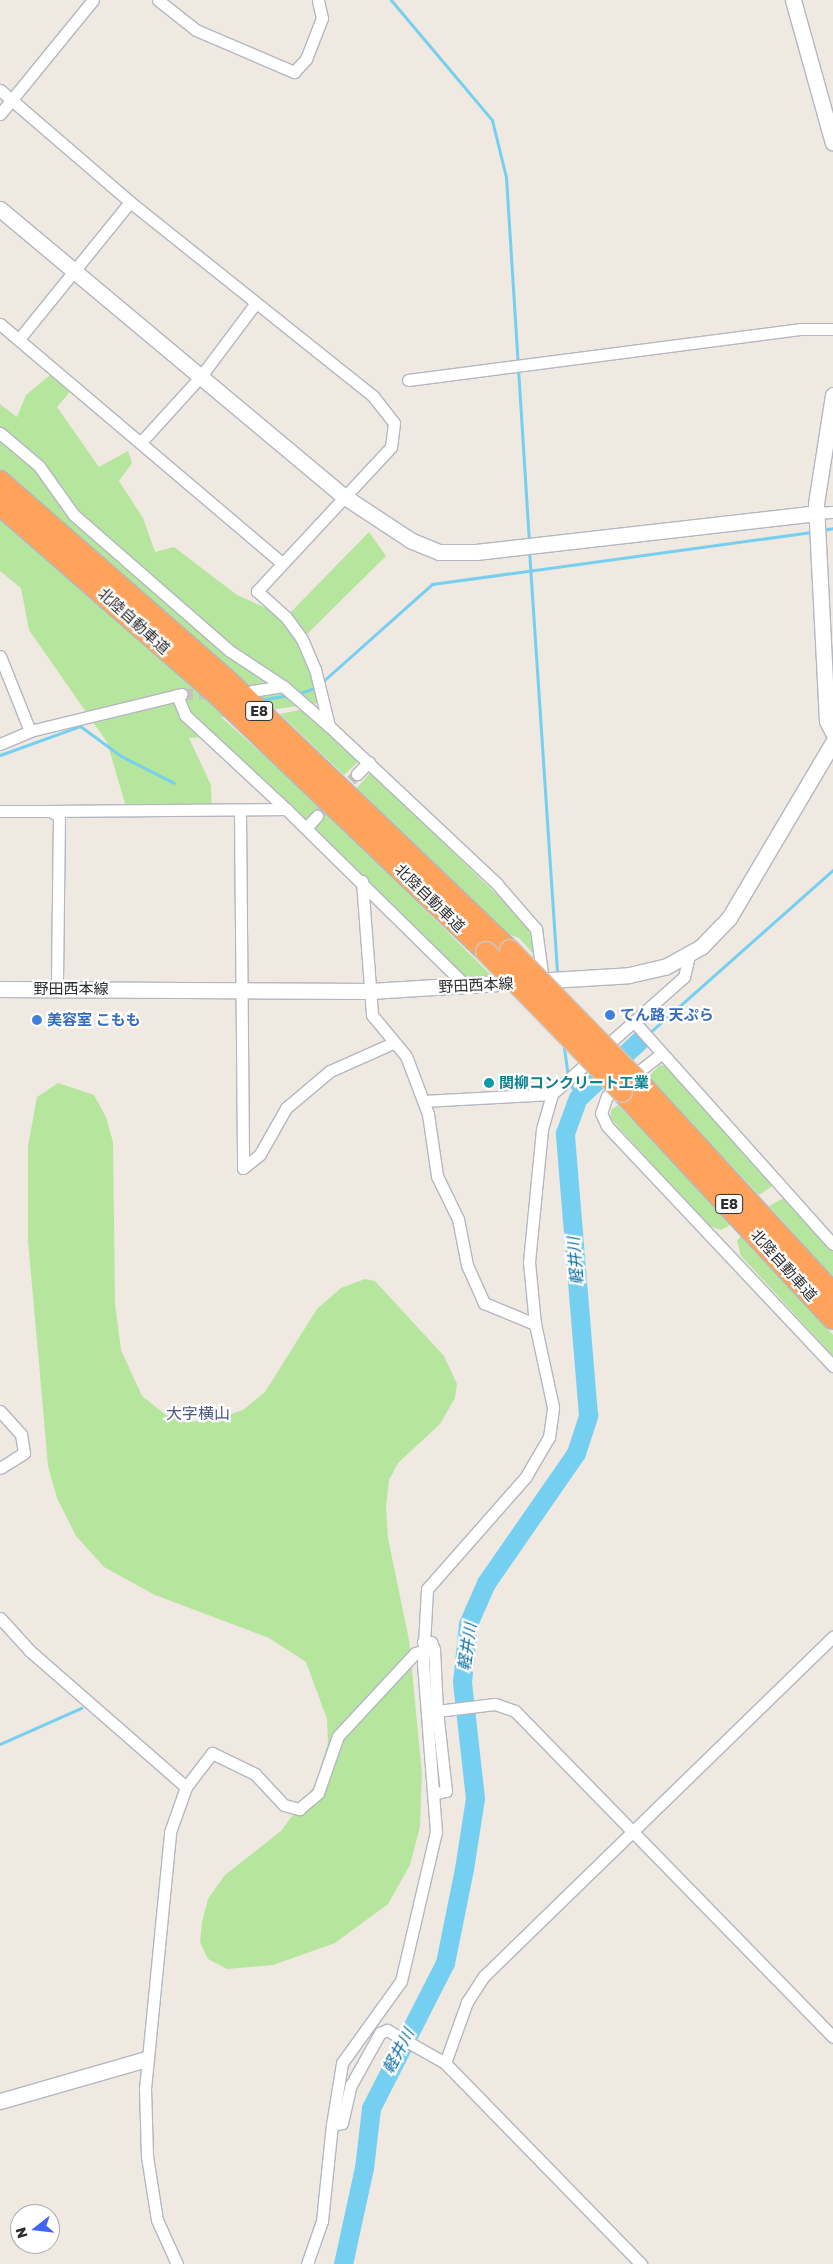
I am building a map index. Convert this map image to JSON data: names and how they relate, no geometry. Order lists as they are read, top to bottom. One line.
{"streets":{"highway":["北陸自動車道","E8"],"street":["野田西本線"]},"districts":["大字横山"],"water":["軽井川"],"places":["てん路 天ぷら","美容室 こもも","関柳コンクリート工業"],"north":"left"}
